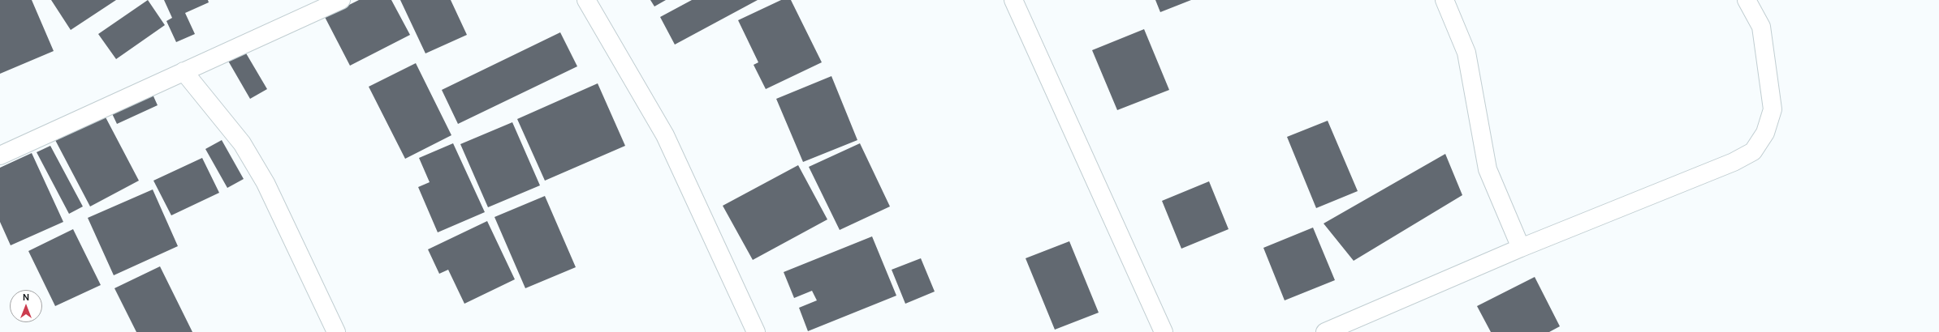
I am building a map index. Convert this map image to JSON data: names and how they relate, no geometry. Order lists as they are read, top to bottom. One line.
{"north":"top"}
